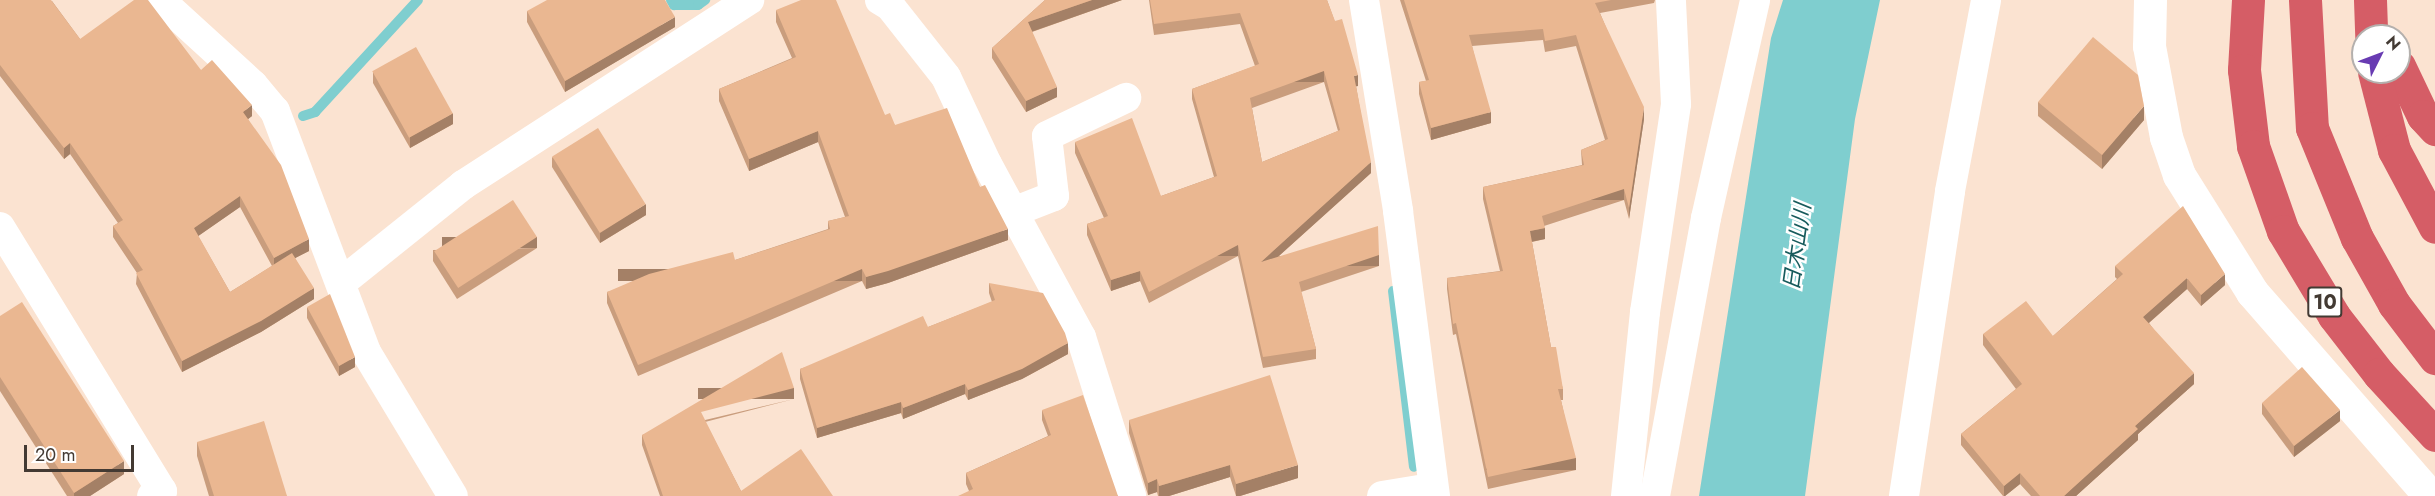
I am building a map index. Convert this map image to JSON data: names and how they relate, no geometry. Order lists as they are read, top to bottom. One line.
{"streets":{"highway":["10"]},"water":["日木山川"],"scale_bar":"20 m","north":"top right"}
